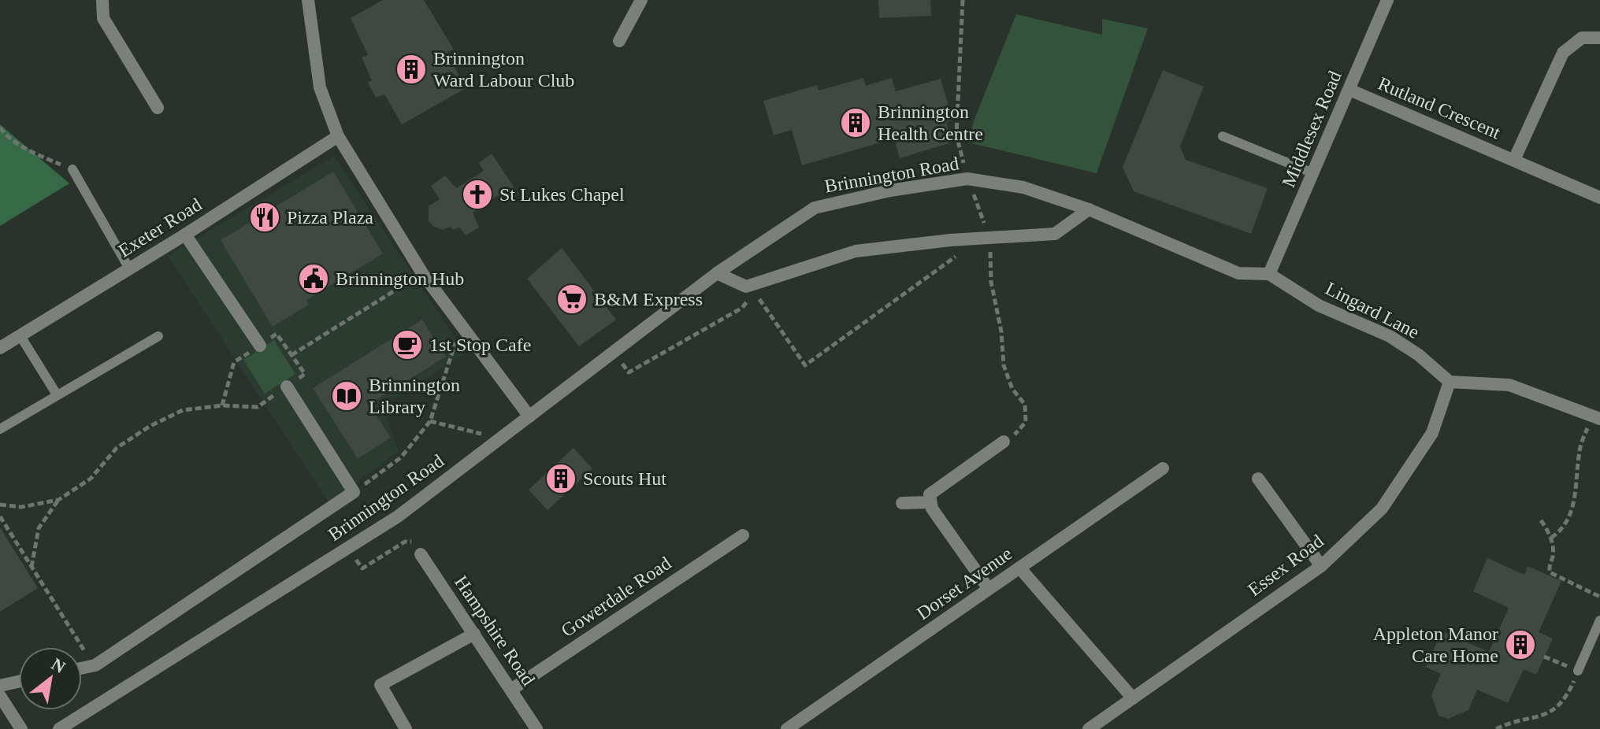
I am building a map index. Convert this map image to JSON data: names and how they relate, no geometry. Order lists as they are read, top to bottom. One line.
{"streets":{"street":["Rutland Crescent","Middlesex Road","Brinnington Road","Exeter Road","Lingard Lane","Essex Road","Dorset Avenue","Gowerdale Road","Hampshire Road"]},"crossings":[["Rutland Crescent","Middlesex Road"],["Middlesex Road","Brinnington Road"],["Middlesex Road","Lingard Lane"],["Brinnington Road","Lingard Lane"],["Lingard Lane","Essex Road"],["Gowerdale Road","Hampshire Road"]],"places":{"building":["Brinnington Ward Labour Club","Brinnington Health Centre","Scouts Hut","Appleton Manor Care Home"],"church":["St Lukes Chapel"],"restaurant":["Pizza Plaza"],"public building":["Brinnington Hub"],"supermarket":["B&M Express"],"cafe":["1st Stop Cafe"],"library":["Brinnington Library"]},"north":"top right"}
